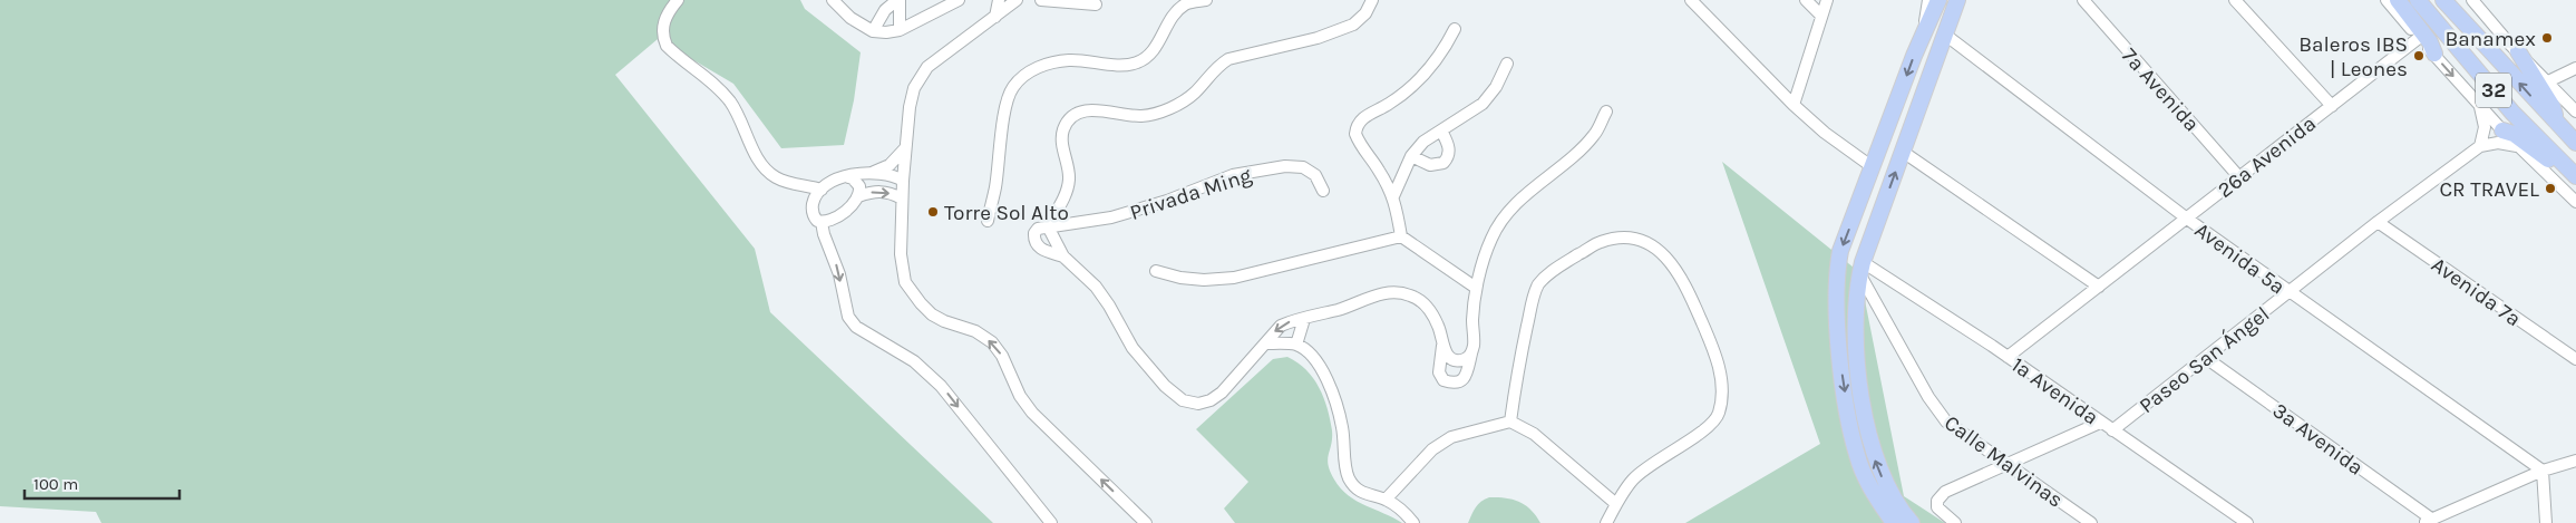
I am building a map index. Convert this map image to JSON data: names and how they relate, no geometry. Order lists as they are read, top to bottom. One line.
{"streets":{"main road":["32"],"street":["7a Avenida","26a Avenida","Privada Ming","Avenida 5a","Avenida 7a","Paseo San Ángel","1a Avenida","3a Avenida","Calle Malvinas"]},"crossings":[["7a Avenida","26a Avenida"],["26a Avenida","Avenida 5a"],["26a Avenida","1a Avenida"],["Avenida 5a","Paseo San Ángel"],["Avenida 7a","Paseo San Ángel"],["Paseo San Ángel","1a Avenida"],["Paseo San Ángel","3a Avenida"],["1a Avenida","Calle Malvinas"]],"places":["Banamex","Baleros IBS | Leones","CR TRAVEL","Torre Sol Alto"],"scale_bar":"100 m"}
